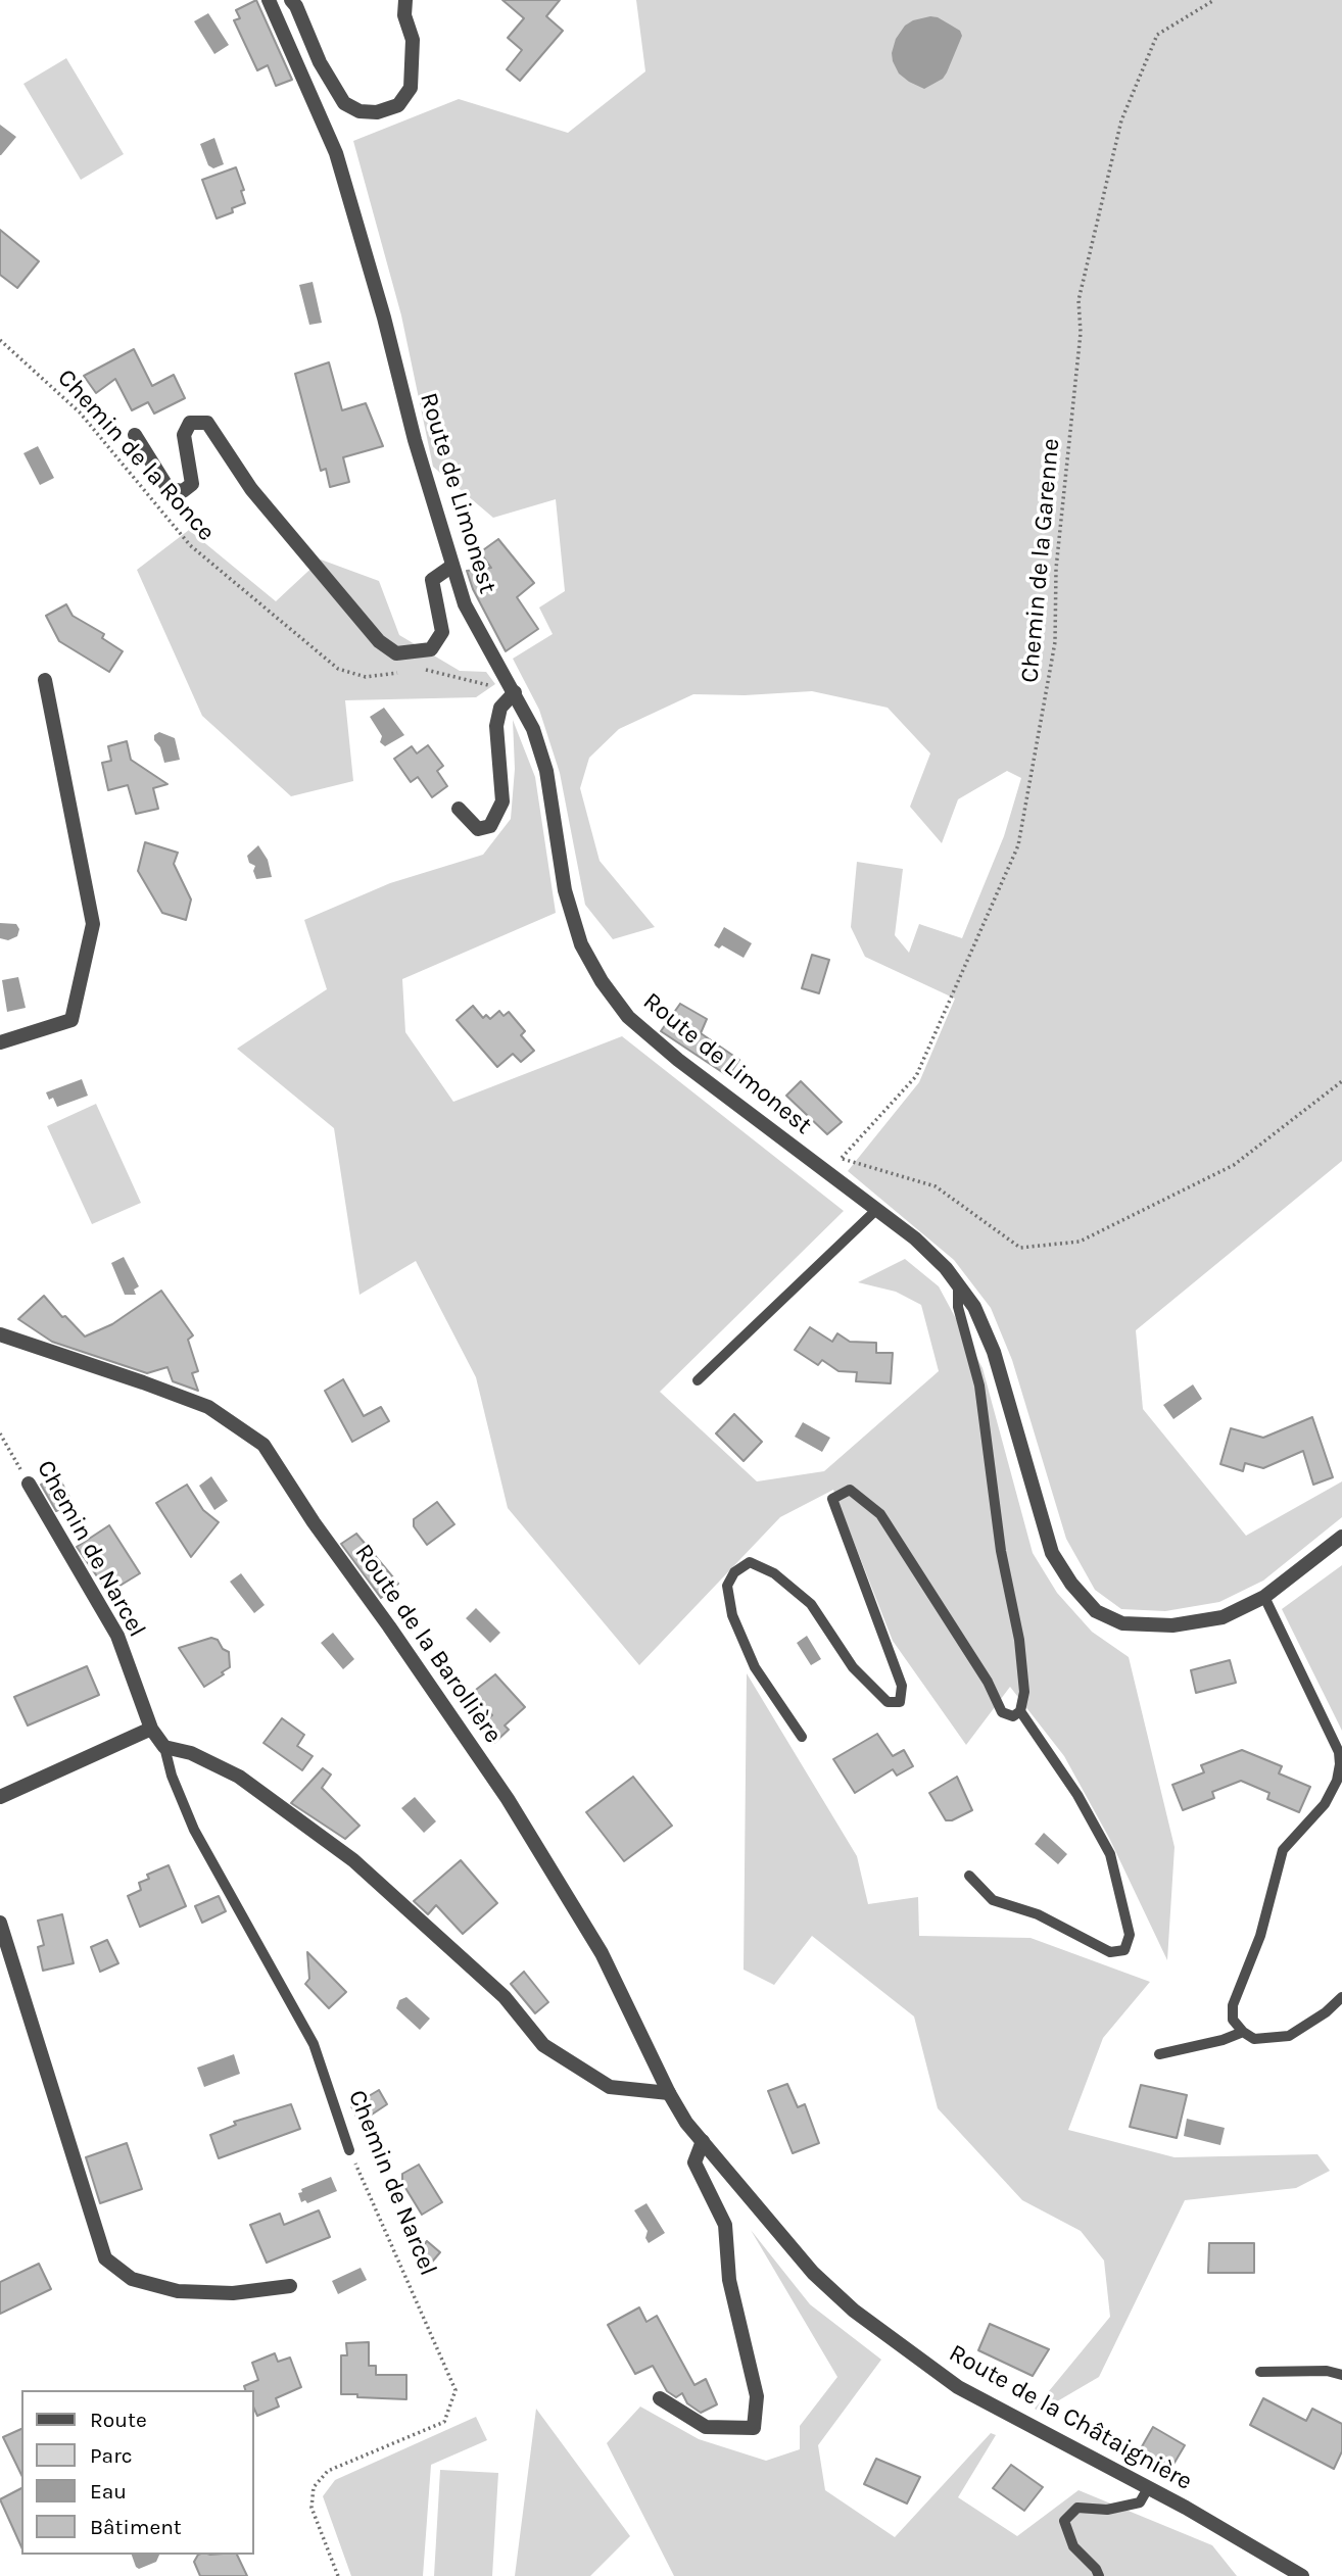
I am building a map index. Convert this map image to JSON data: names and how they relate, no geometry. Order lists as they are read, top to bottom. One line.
{"streets":{"street":["Route de Limonest","Chemin de Narcel","Route de la Barollière","Route de la Châtaignière"],"path":["Chemin de la Ronce","Chemin de la Garenne"]},"crossings":[["Route de la Barollière","Route de la Châtaignière"]],"legend":["Route","Parc","Eau","Bâtiment"]}
